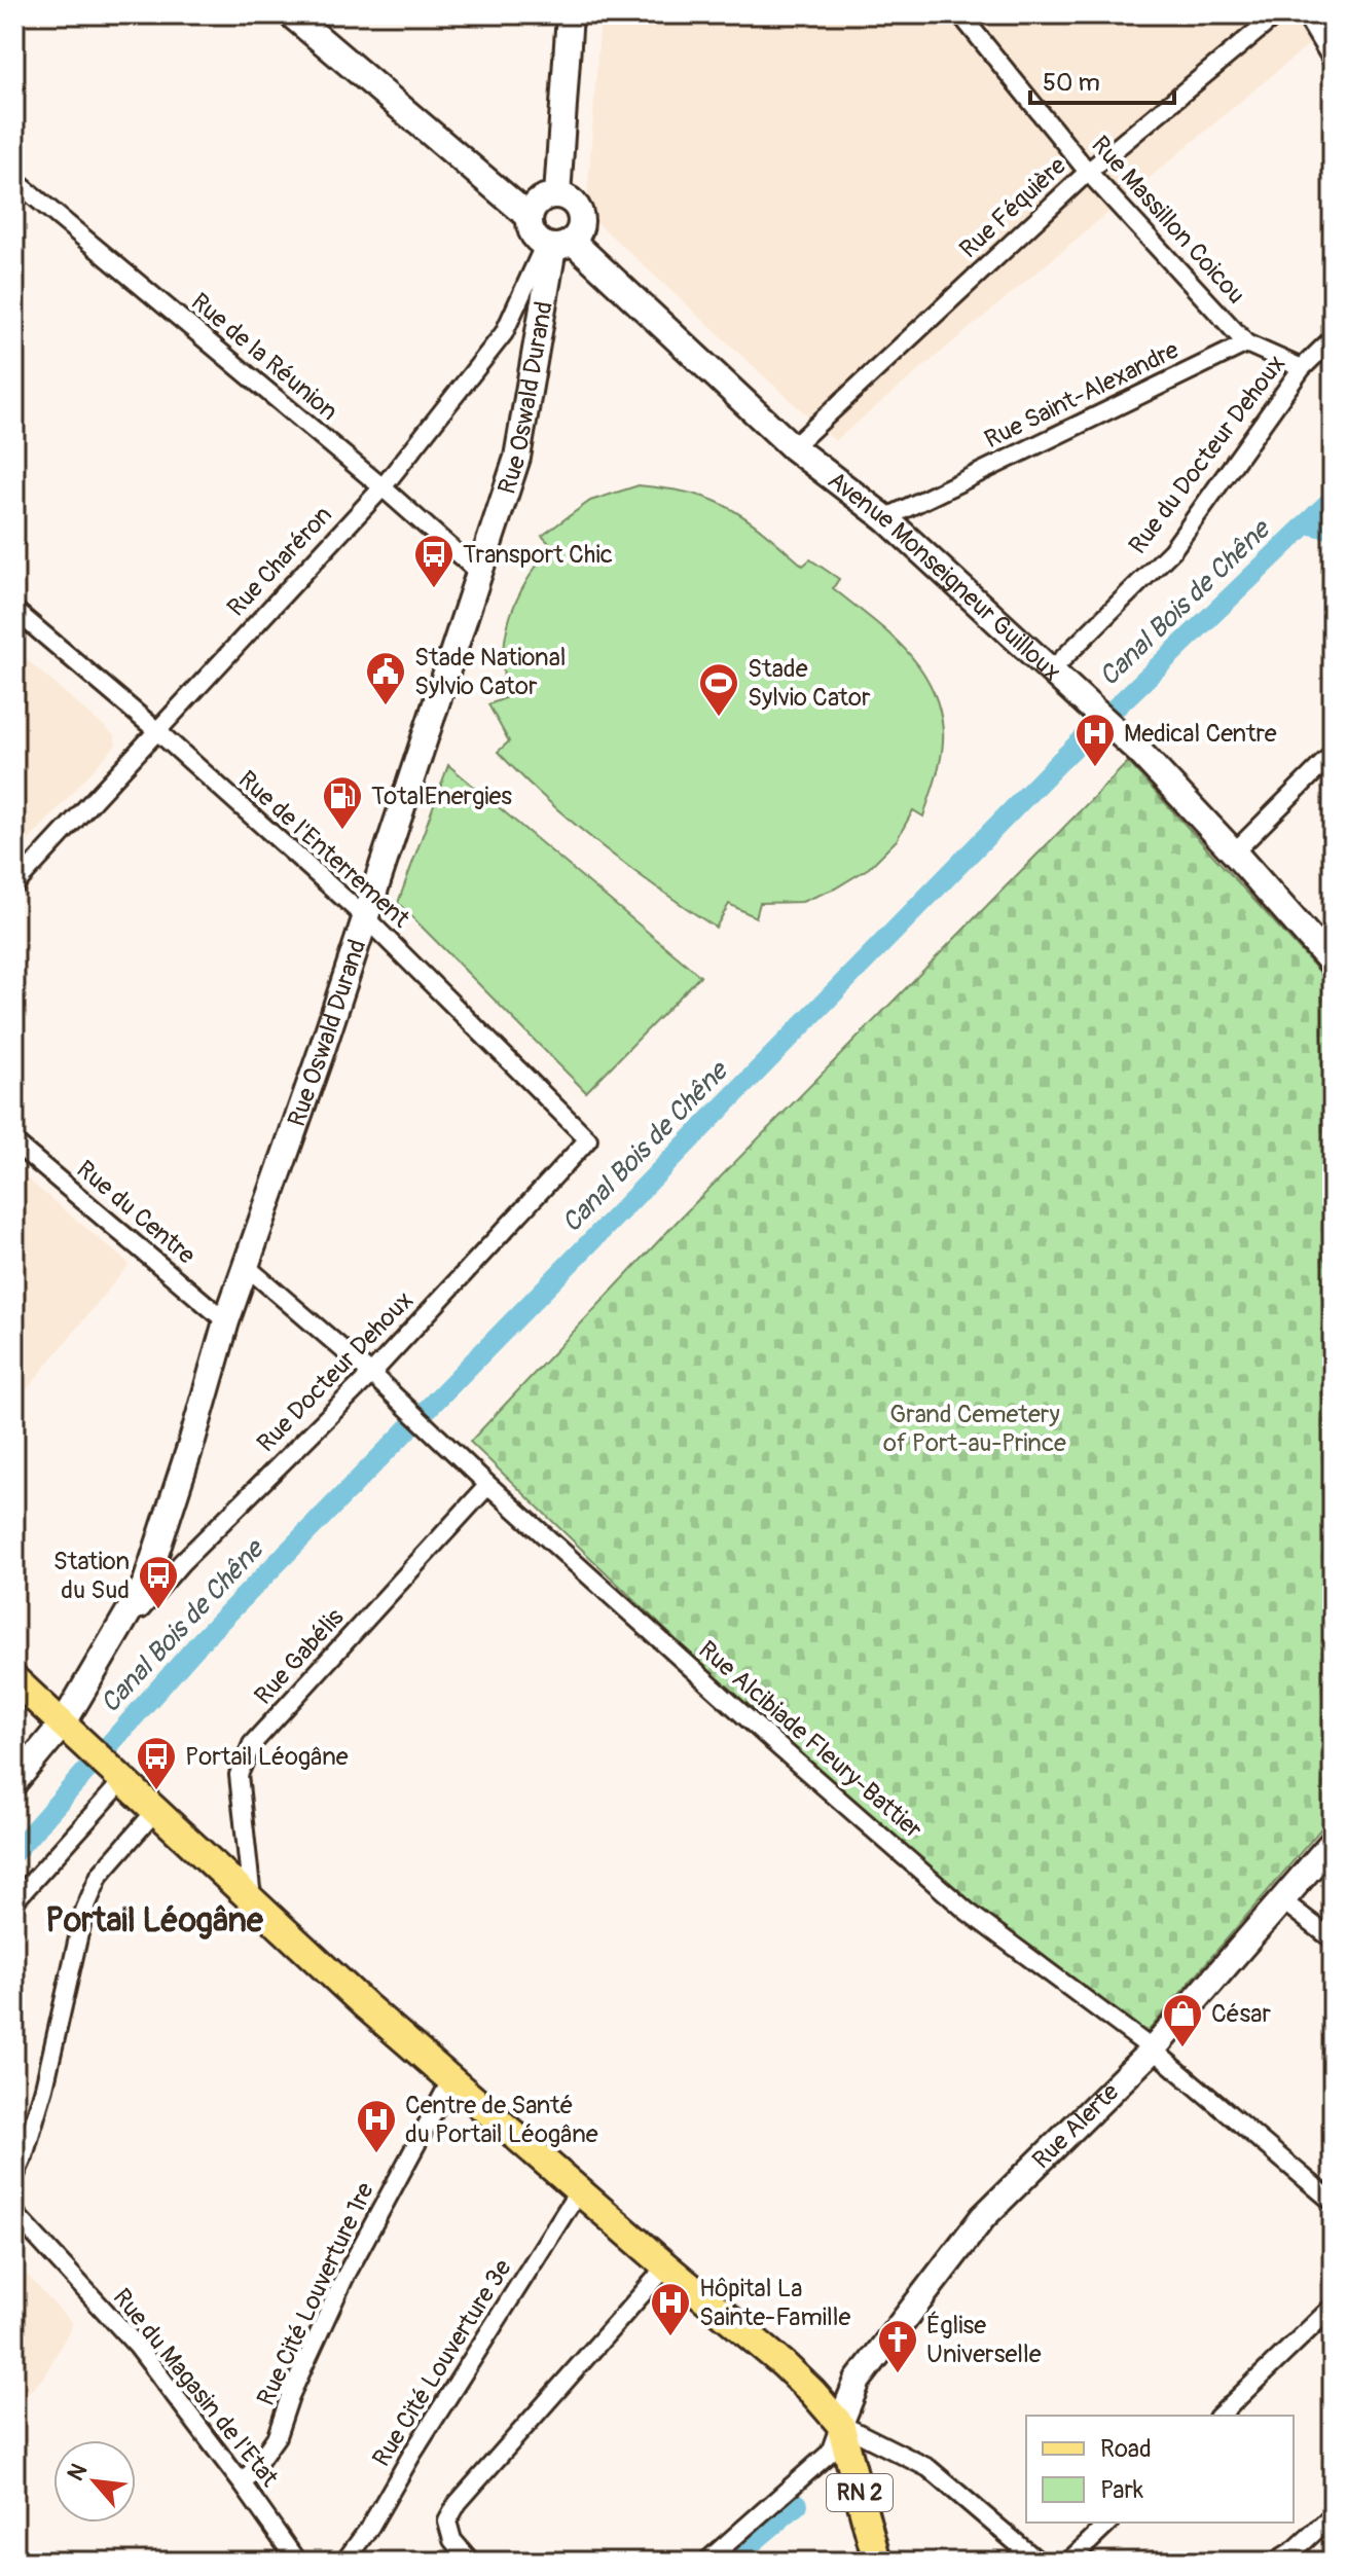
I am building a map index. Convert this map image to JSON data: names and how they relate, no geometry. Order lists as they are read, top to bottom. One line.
{"streets":{"main road":["RN 2"],"street":["Rue Féquière","Rue Massillon Coicou","Rue de la Réunion","Rue Saint-Alexandre","Rue Oswald Durand","Rue du Docteur Dehoux","Rue Charéron","Avenue Monseigneur Guilloux","Rue de l'Enterrement","Rue du Centre","Rue Docteur Dehoux","Rue Gabélis","Rue Alcibiade Fleury-Battier","Rue Alerte","Rue Cité Louverture 1re","Rue Cité Louverture 3e","Rue du Magasin de l'Etat"]},"crossings":[["Rue Féquière","Rue Massillon Coicou"],["Rue Féquière","Avenue Monseigneur Guilloux"],["Rue Massillon Coicou","Rue Saint-Alexandre"],["Rue de la Réunion","Rue Oswald Durand"],["Rue de la Réunion","Rue Charéron"],["Rue Saint-Alexandre","Avenue Monseigneur Guilloux"],["Rue Oswald Durand","Rue Charéron"],["Rue Oswald Durand","Avenue Monseigneur Guilloux"],["Rue Oswald Durand","Rue de l'Enterrement"],["Rue Oswald Durand","Rue du Centre"],["Rue Oswald Durand","Rue Docteur Dehoux"],["Rue Oswald Durand","Rue Alcibiade Fleury-Battier"],["Rue Oswald Durand","RN 2"],["Rue du Docteur Dehoux","Avenue Monseigneur Guilloux"],["Rue Charéron","Avenue Monseigneur Guilloux"],["Rue Charéron","Rue de l'Enterrement"],["Rue de l'Enterrement","Rue Docteur Dehoux"],["Rue Docteur Dehoux","Rue Alcibiade Fleury-Battier"],["Rue Gabélis","Rue Alcibiade Fleury-Battier"],["Rue Gabélis","RN 2"],["Rue Alcibiade Fleury-Battier","Rue Alerte"],["Rue Alerte","RN 2"],["Rue Cité Louverture 1re","Rue du Magasin de l'Etat"],["Rue Cité Louverture 1re","RN 2"],["Rue Cité Louverture 3e","RN 2"]],"districts":["Portail Léogâne"],"water":["Canal Bois de Chêne"],"parks":["Grand Cemetery of Port-au-Prince"],"places":{"bus stop":["Transport Chic","Station du Sud","Portail Léogâne"],"public building":["Stade National Sylvio Cator"],"sports":["Stade Sylvio Cator"],"hospital":["Medical Centre","Centre de Santé du Portail Léogâne","Hôpital La Sainte-Famille"],"fuel station":["TotalEnergies"],"shop":["César"],"church":["Église Universelle"]},"legend":["Road","Park"],"scale_bar":"50 m","north":"top left"}
